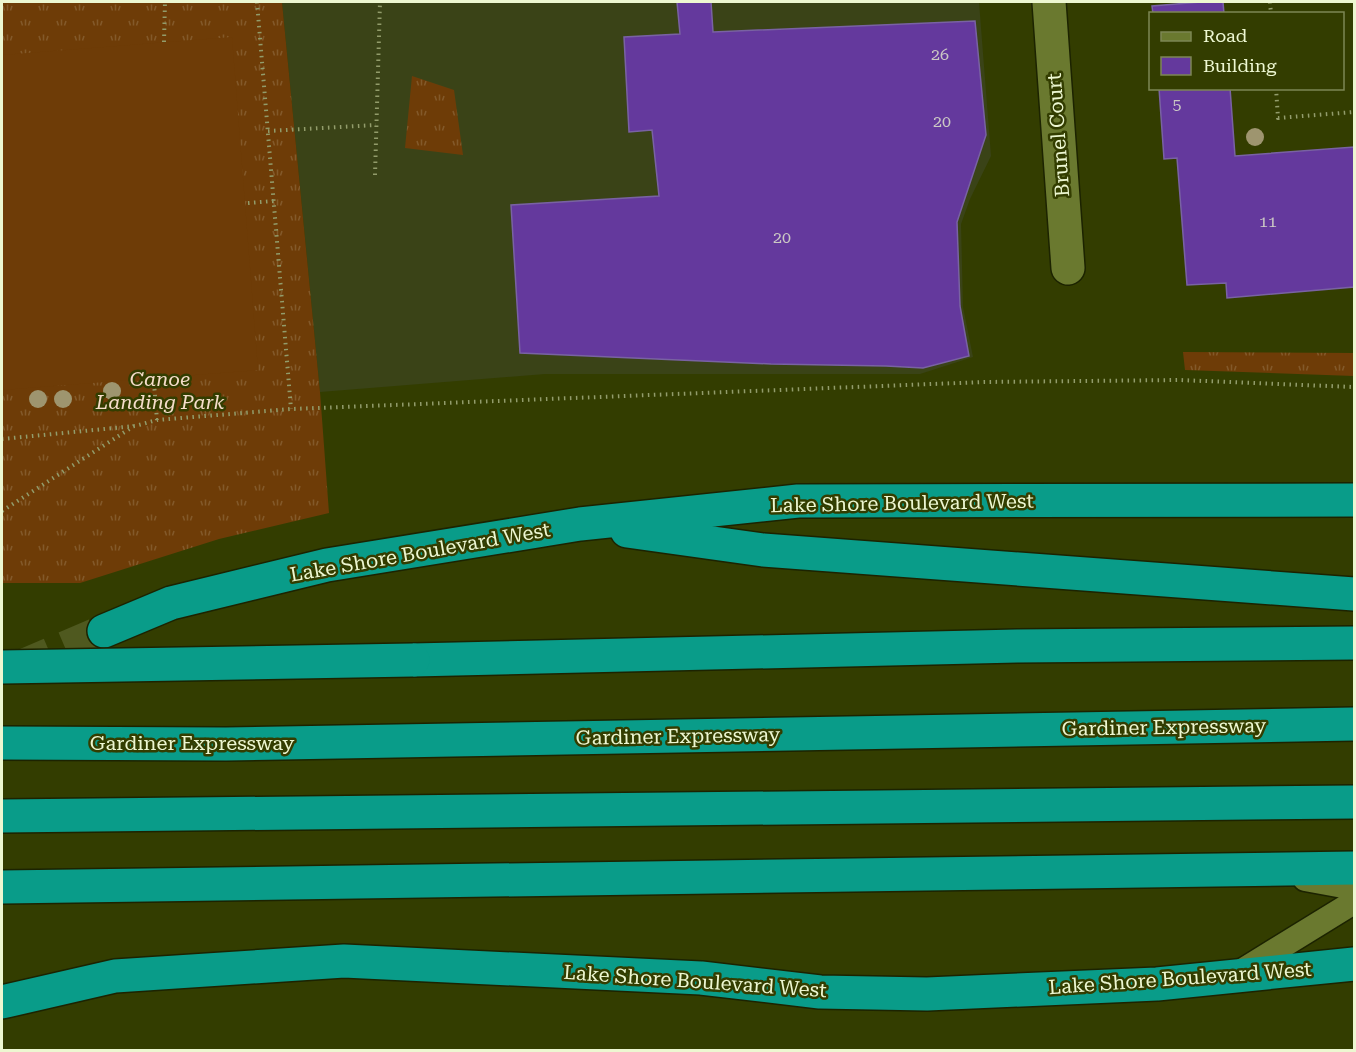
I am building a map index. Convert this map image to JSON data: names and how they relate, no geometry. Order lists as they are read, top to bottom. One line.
{"streets":{"highway":["Lake Shore Boulevard West","Gardiner Expressway"],"street":["Brunel Court"]},"parks":["Canoe Landing Park"],"house_numbers":["26","5","20","11","20"],"legend":["Road","Building"]}
